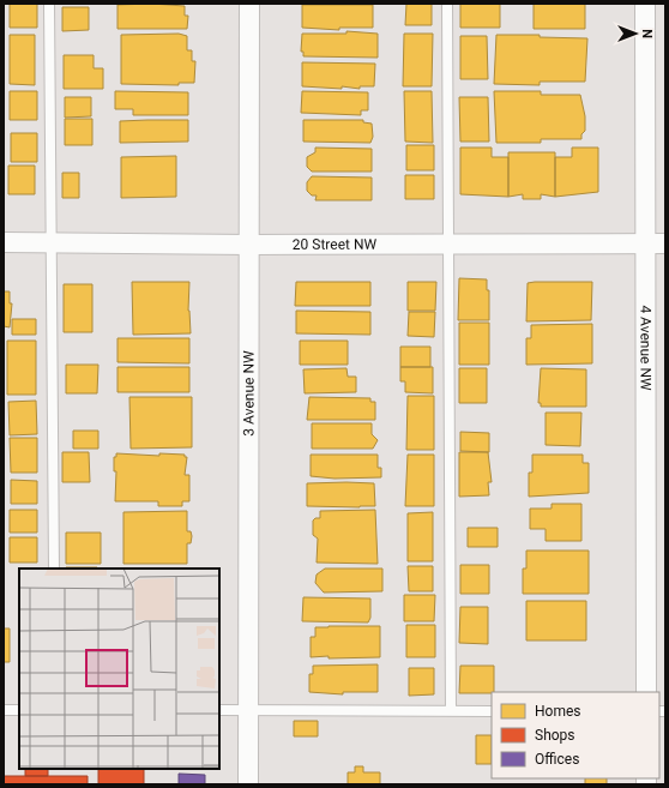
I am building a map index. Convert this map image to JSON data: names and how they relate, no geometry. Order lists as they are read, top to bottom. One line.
{"streets":{"street":["20 Street NW","4 Avenue NW","3 Avenue NW"]},"crossings":[["20 Street NW","4 Avenue NW"],["20 Street NW","3 Avenue NW"]],"legend":["Homes","Shops","Offices"],"north":"right"}
